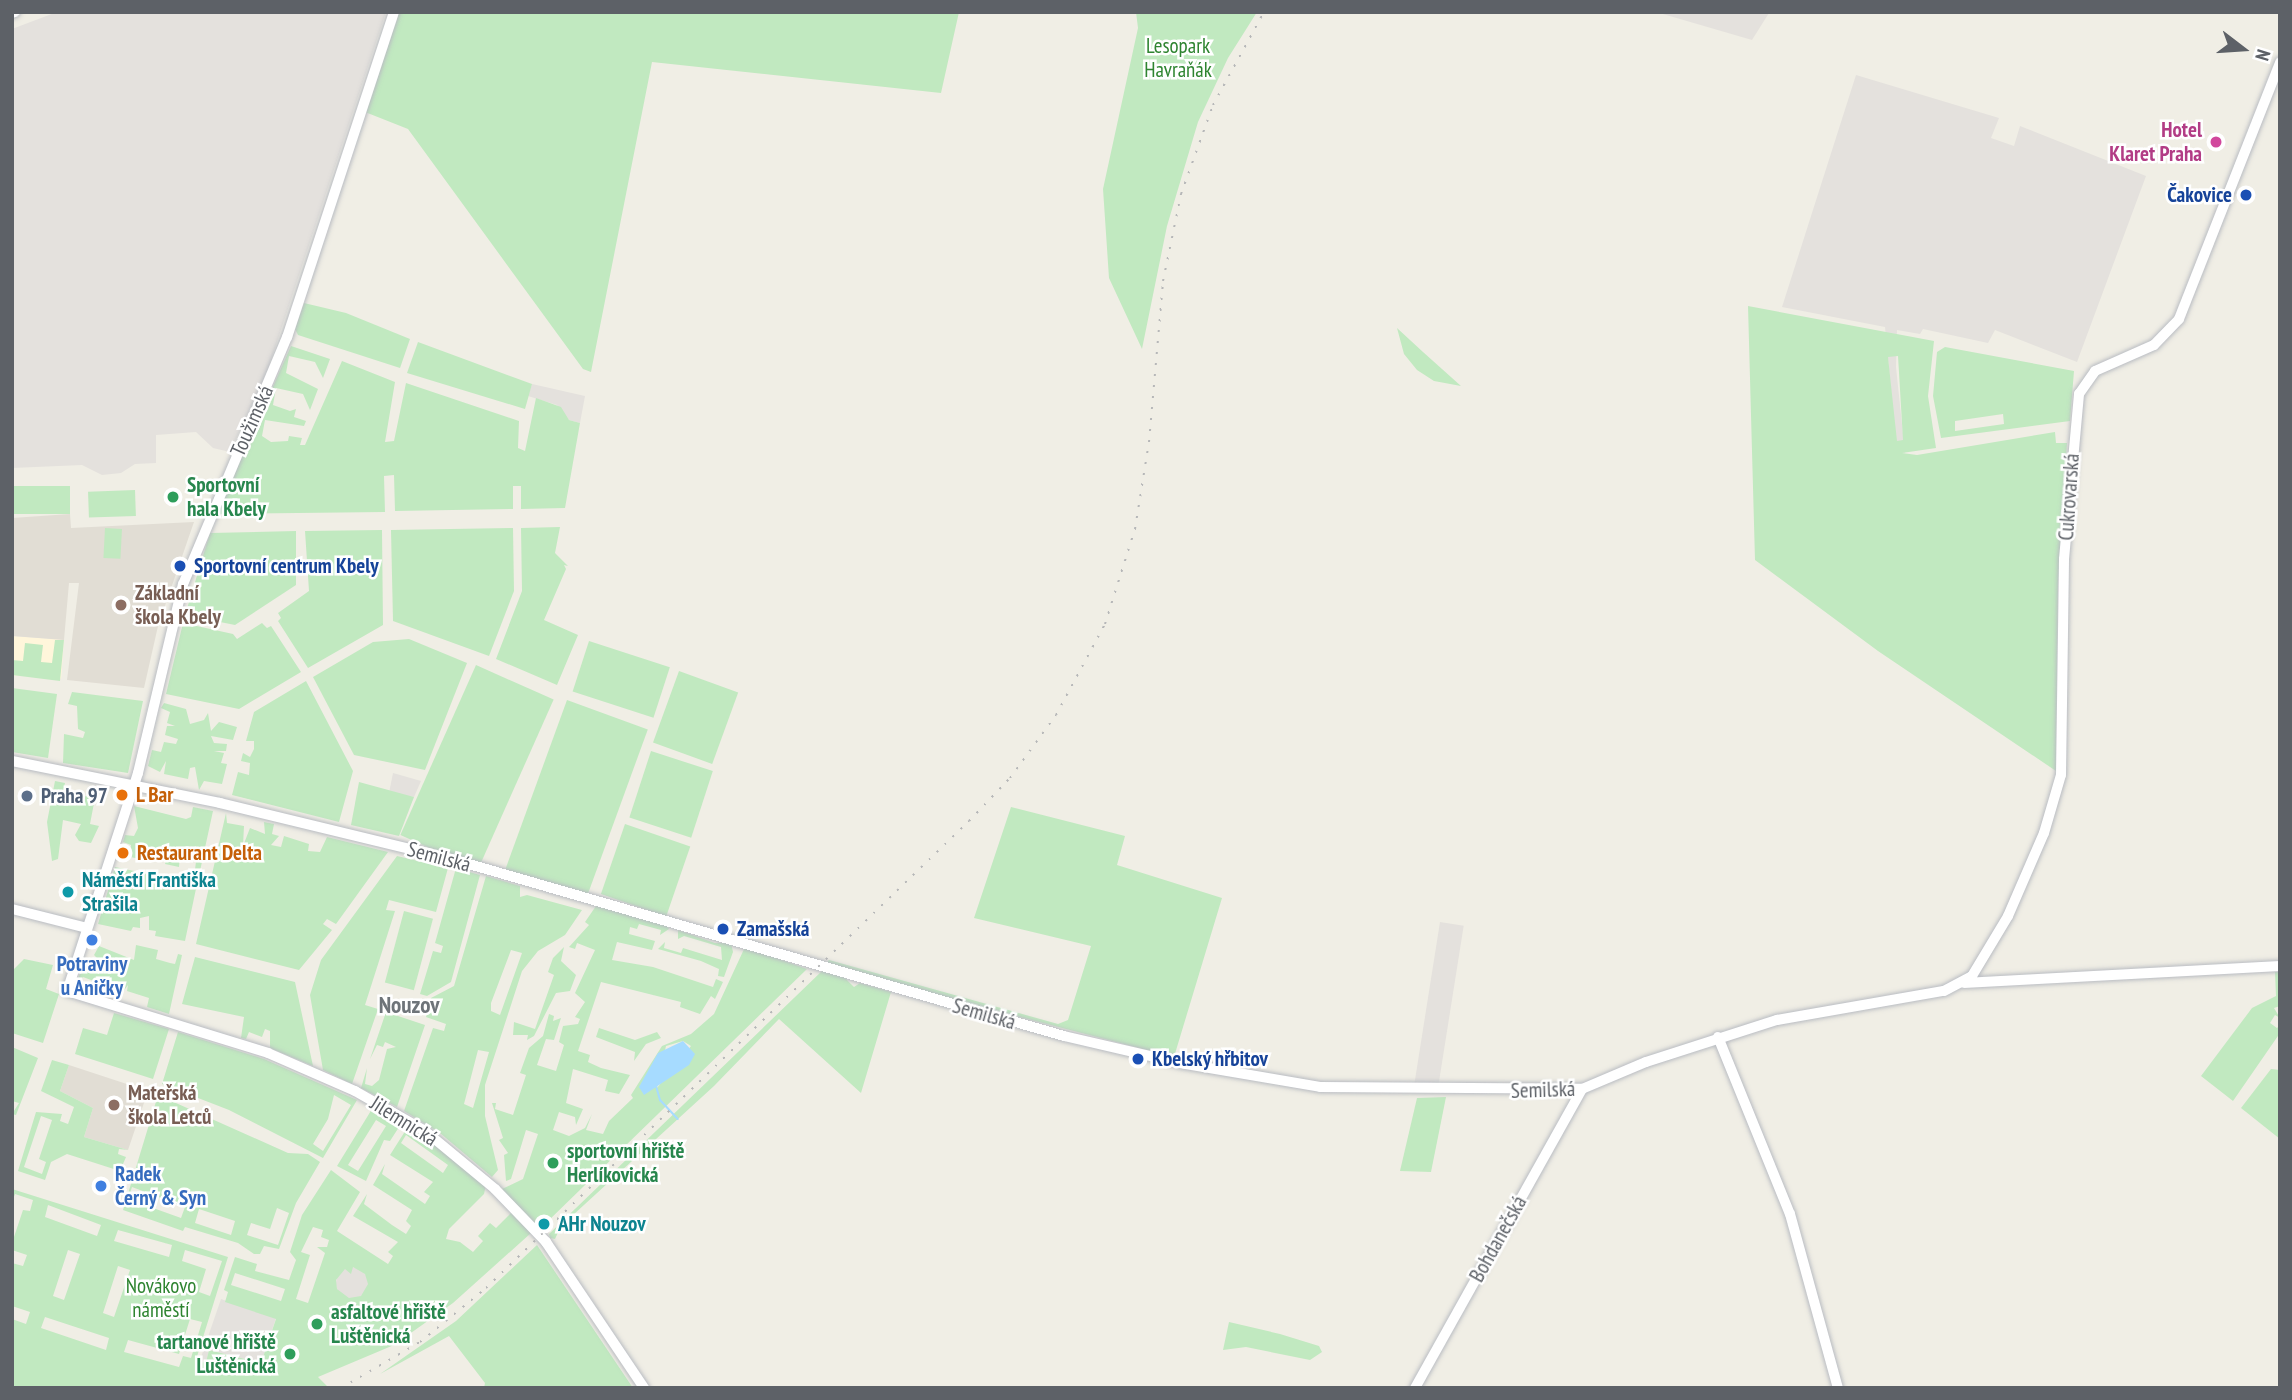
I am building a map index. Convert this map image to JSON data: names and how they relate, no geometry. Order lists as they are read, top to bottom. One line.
{"streets":{"street":["Toužimská","Cukrovarská","Semilská","Jilemnická","Bohdanečská"]},"crossings":[["Toužimská","Semilská"],["Toužimská","Jilemnická"],["Cukrovarská","Semilská"],["Semilská","Bohdanečská"]],"districts":["Nouzov"],"parks":["Lesopark Havraňák","Novákovo náměstí"],"places":["Hotel Klaret Praha","Čakovice","Sportovní hala Kbely","Sportovní centrum Kbely","Základní škola Kbely","L Bar","Praha 97","Restaurant Delta","Náměstí Františka Strašila","Zamašská","Potraviny u Aničky","Kbelský hřbitov","Mateřská škola Letců","sportovní hřiště Herlíkovická","Radek Černý & Syn","AHr Nouzov","asfaltové hřiště Luštěnická","tartanové hřiště Luštěnická"],"north":"right"}
